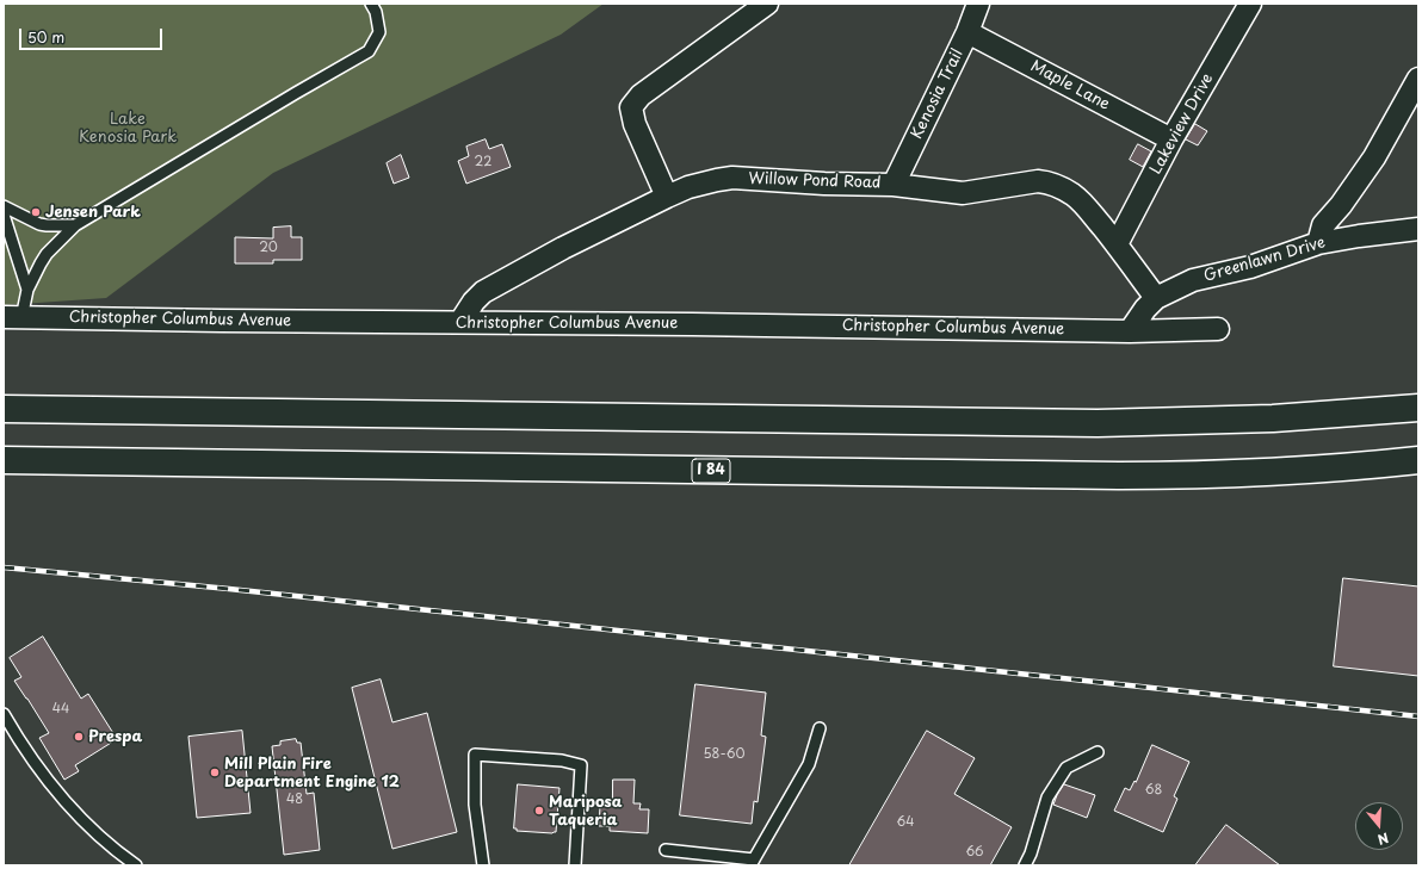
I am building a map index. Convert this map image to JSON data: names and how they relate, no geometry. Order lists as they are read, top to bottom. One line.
{"streets":{"highway":["I 84"],"street":["Maple Lane","Kenosia Trail","Lakeview Drive","Willow Pond Road","Greenlawn Drive","Christopher Columbus Avenue"]},"crossings":[["Maple Lane","Kenosia Trail"],["Maple Lane","Lakeview Drive"],["Kenosia Trail","Willow Pond Road"],["Lakeview Drive","Willow Pond Road"],["Willow Pond Road","Greenlawn Drive"],["Willow Pond Road","Christopher Columbus Avenue"],["Greenlawn Drive","Christopher Columbus Avenue"]],"parks":["Lake Kenosia Park"],"places":["Jensen Park","Prespa","Mill Plain Fire Department Engine 12","Mariposa Taqueria"],"house_numbers":["22","20","44","58-60","68","48","64","66"],"scale_bar":"50 m","north":"bottom"}
